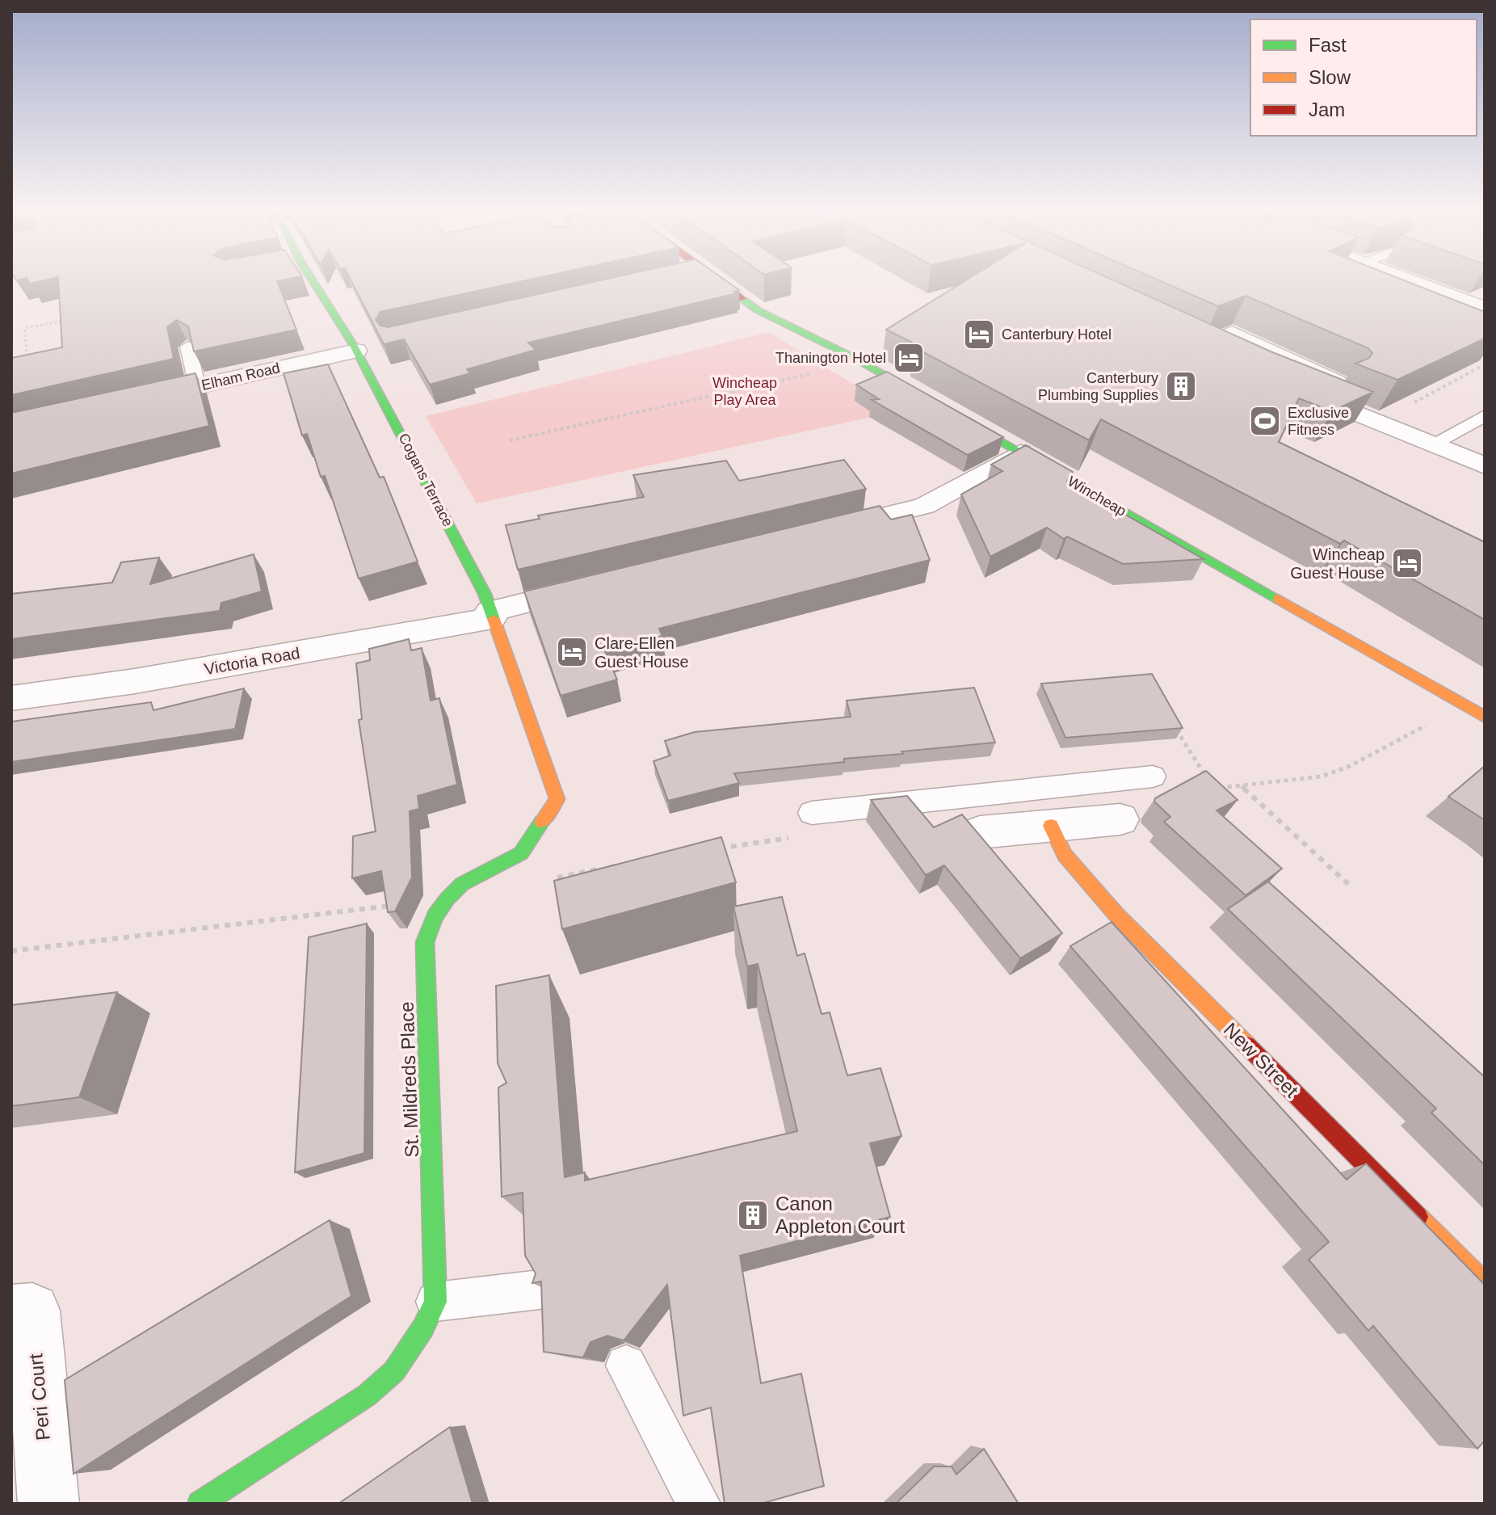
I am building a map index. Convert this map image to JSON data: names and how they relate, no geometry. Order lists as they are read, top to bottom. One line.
{"streets":{"main road":["Cogans Terrace","Wincheap","New Street","St. Mildreds Place"],"street":["Elham Road","Victoria Road","Peri Court"]},"crossings":[["Elham Road","Cogans Terrace"],["Cogans Terrace","Victoria Road"],["Cogans Terrace","St. Mildreds Place"],["Victoria Road","St. Mildreds Place"]],"parks":["Wincheap Play Area"],"places":{"hotel":["Canterbury Hotel","Thanington Hotel","Wincheap Guest House","Clare-Ellen Guest House"],"building":["Canterbury Plumbing Supplies","Canon Appleton Court"],"sports":["Exclusive Fitness"]},"legend":["Fast","Slow","Jam"]}
